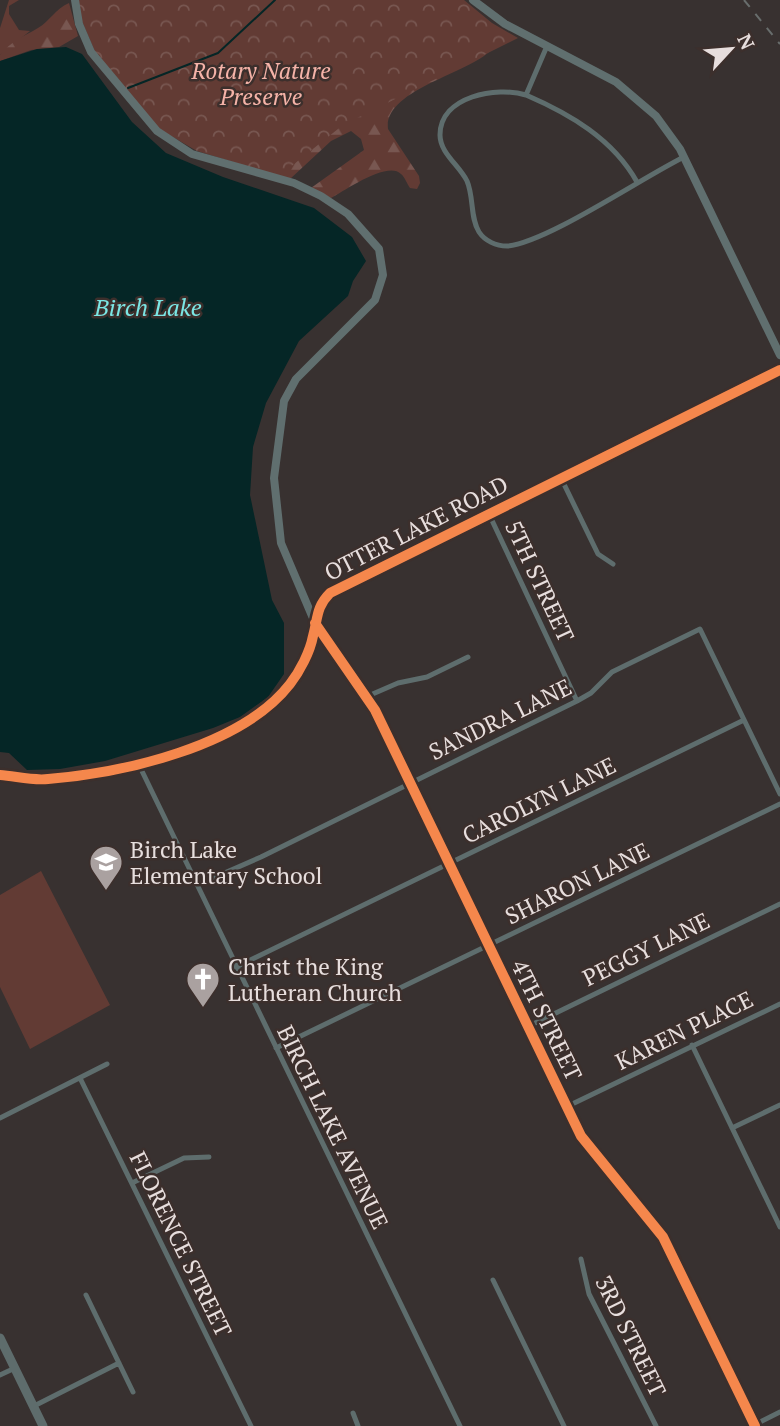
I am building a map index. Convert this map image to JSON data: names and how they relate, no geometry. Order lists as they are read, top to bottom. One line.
{"streets":{"street":["OTTER LAKE ROAD","5TH STREET","SANDRA LANE","CAROLYN LANE","SHARON LANE","PEGGY LANE","4TH STREET","KAREN PLACE","BIRCH LAKE AVENUE","FLORENCE STREET","3RD STREET"]},"crossings":[["OTTER LAKE ROAD","5TH STREET"],["OTTER LAKE ROAD","4TH STREET"],["OTTER LAKE ROAD","BIRCH LAKE AVENUE"],["5TH STREET","SANDRA LANE"],["SANDRA LANE","CAROLYN LANE"],["SANDRA LANE","4TH STREET"],["SANDRA LANE","BIRCH LAKE AVENUE"],["CAROLYN LANE","4TH STREET"],["CAROLYN LANE","BIRCH LAKE AVENUE"],["SHARON LANE","4TH STREET"],["SHARON LANE","BIRCH LAKE AVENUE"],["PEGGY LANE","4TH STREET"],["4TH STREET","KAREN PLACE"]],"water":["Birch Lake"],"parks":["Rotary Nature Preserve"],"places":{"school or university":["Birch Lake Elementary School"],"church":["Christ the King Lutheran Church"]},"north":"top right"}
